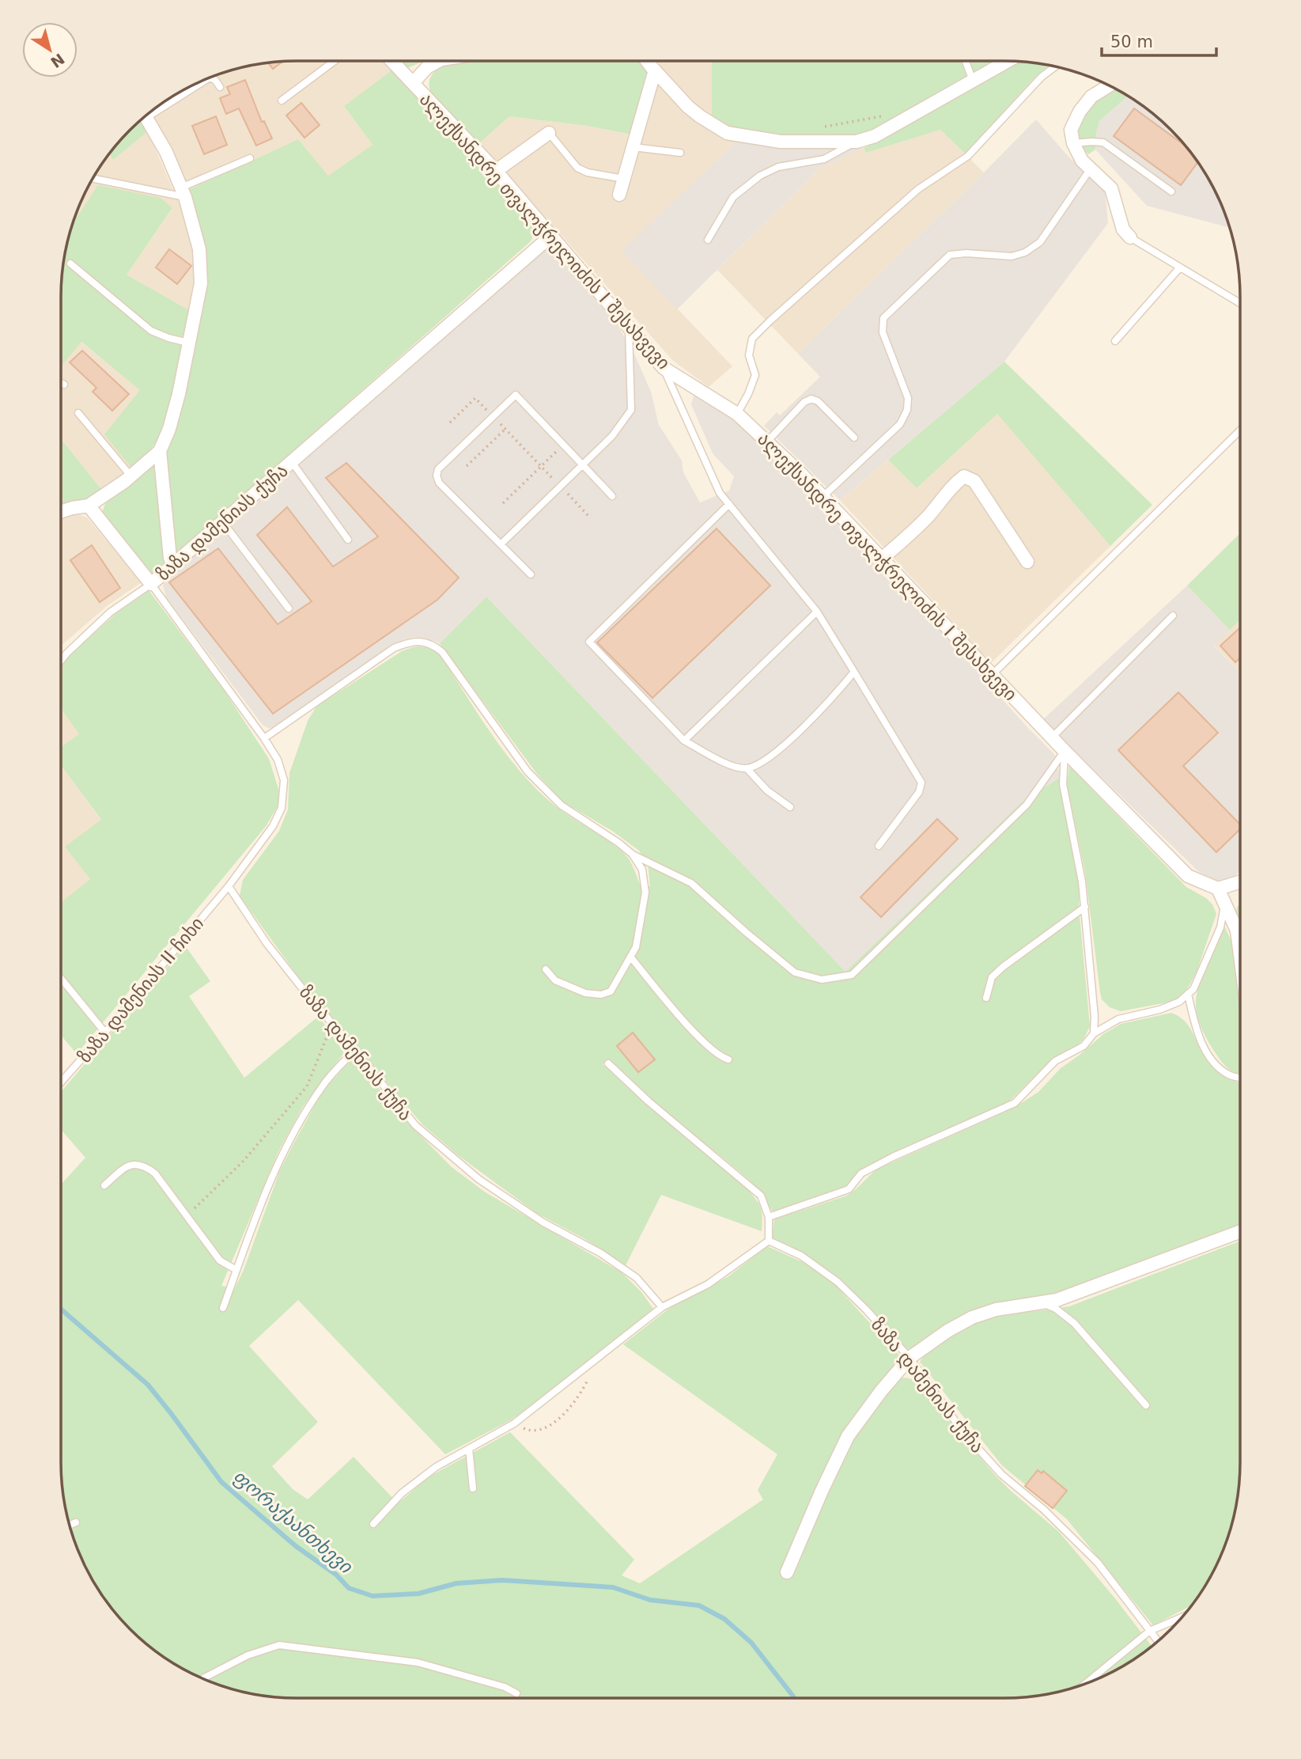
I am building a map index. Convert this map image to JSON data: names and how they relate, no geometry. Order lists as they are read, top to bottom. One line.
{"streets":{"street":["ალექსანდრე თვალჭრელიძის I შესახვევი","ზაზა დამენიას ქუჩა"],"lane":["ზაზა დამენიას II ჩიხი"]},"crossings":[["ალექსანდრე თვალჭრელიძის I შესახვევი","ზაზა დამენიას ქუჩა"],["ზაზა დამენიას ქუჩა","ზაზა დამენიას II ჩიხი"]],"water":["ფორაქაანთხევი"],"scale_bar":"50 m","north":"bottom right"}
